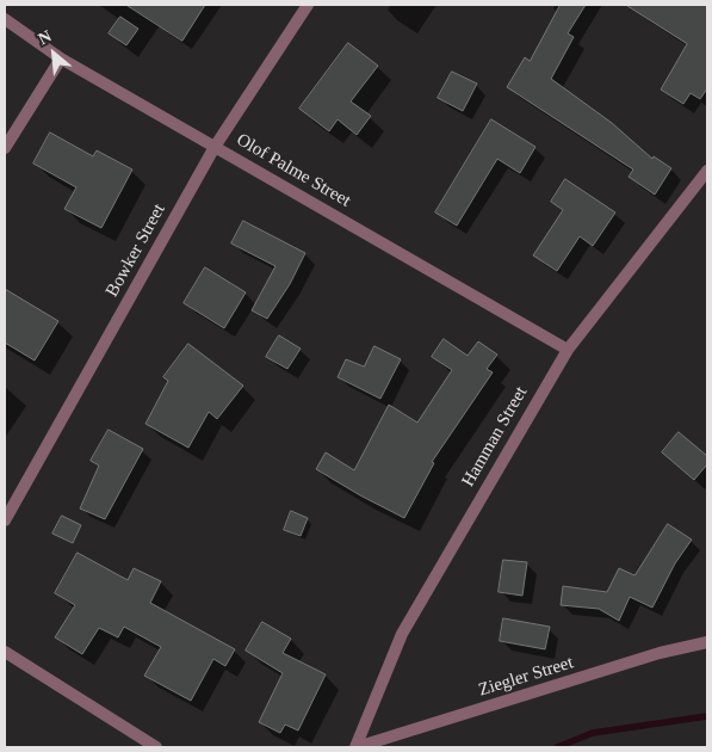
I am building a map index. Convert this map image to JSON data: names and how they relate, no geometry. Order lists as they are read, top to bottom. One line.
{"streets":{"street":["Olof Palme Street","Bowker Street","Hamman Street","Ziegler Street"]},"crossings":[["Olof Palme Street","Bowker Street"],["Olof Palme Street","Hamman Street"],["Hamman Street","Ziegler Street"]],"north":"top left"}
